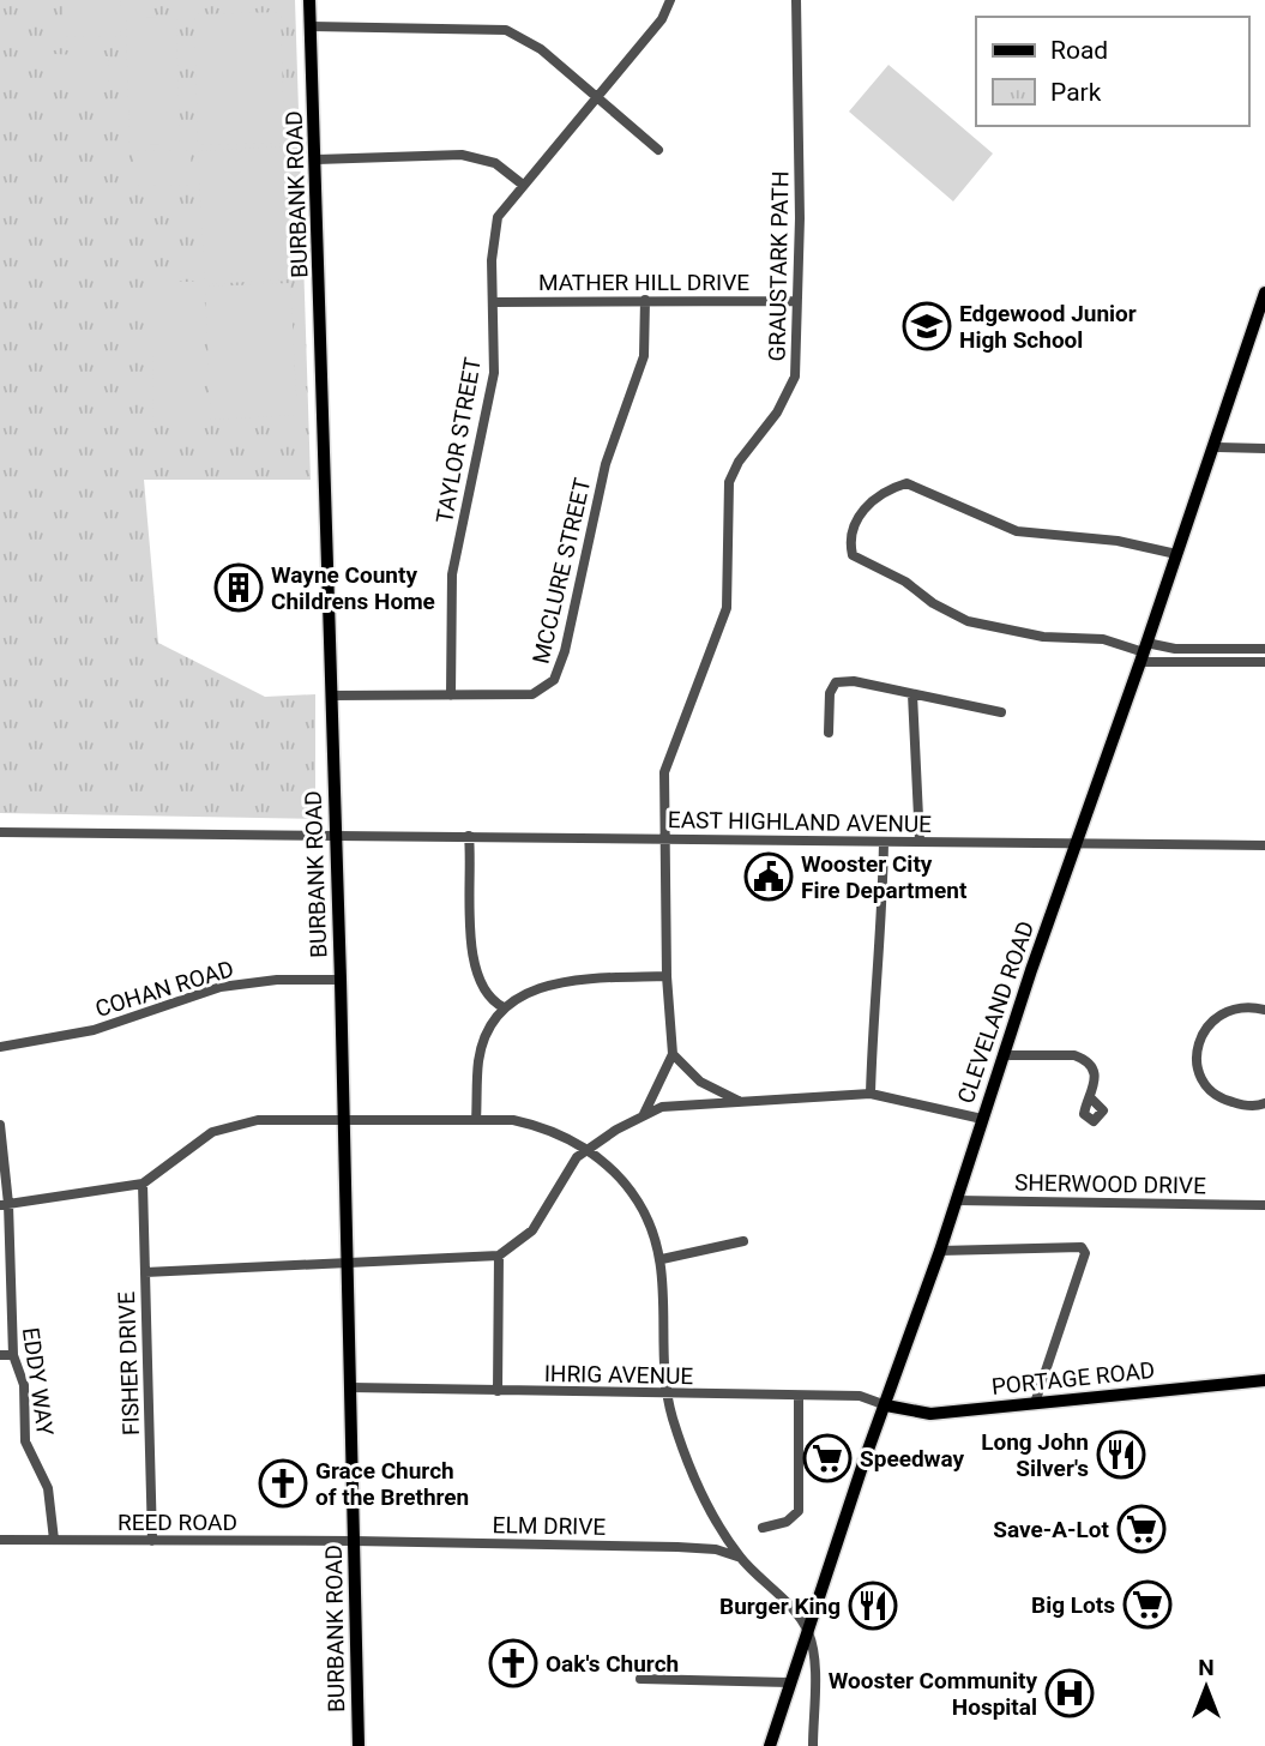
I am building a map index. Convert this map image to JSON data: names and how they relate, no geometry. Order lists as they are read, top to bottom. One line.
{"streets":{"main road":["BURBANK ROAD","CLEVELAND ROAD","PORTAGE ROAD"],"street":["GRAUSTARK PATH","MATHER HILL DRIVE","TAYLOR STREET","MCCLURE STREET","EAST HIGHLAND AVENUE","COHAN ROAD","SHERWOOD DRIVE","FISHER DRIVE","IHRIG AVENUE","EDDY WAY","REED ROAD","ELM DRIVE"]},"crossings":[["BURBANK ROAD","MCCLURE STREET"],["BURBANK ROAD","EAST HIGHLAND AVENUE"],["BURBANK ROAD","COHAN ROAD"],["BURBANK ROAD","IHRIG AVENUE"],["BURBANK ROAD","REED ROAD"],["BURBANK ROAD","ELM DRIVE"],["GRAUSTARK PATH","MATHER HILL DRIVE"],["GRAUSTARK PATH","EAST HIGHLAND AVENUE"],["MATHER HILL DRIVE","TAYLOR STREET"],["MATHER HILL DRIVE","MCCLURE STREET"],["TAYLOR STREET","MCCLURE STREET"],["EAST HIGHLAND AVENUE","CLEVELAND ROAD"],["CLEVELAND ROAD","SHERWOOD DRIVE"],["CLEVELAND ROAD","IHRIG AVENUE"],["CLEVELAND ROAD","PORTAGE ROAD"],["FISHER DRIVE","REED ROAD"],["IHRIG AVENUE","PORTAGE ROAD"],["EDDY WAY","REED ROAD"],["REED ROAD","ELM DRIVE"]],"places":{"school or university":["Edgewood Junior High School"],"building":["Wayne County Childrens Home"],"public building":["Wooster City Fire Department"],"restaurant":["Long John Silver's","Burger King"],"supermarket":["Speedway","Save-A-Lot","Big Lots"],"church":["Grace Church of the Brethren","Oak's Church"],"hospital":["Wooster Community Hospital"]},"legend":["Road","Park"],"north":"top"}
